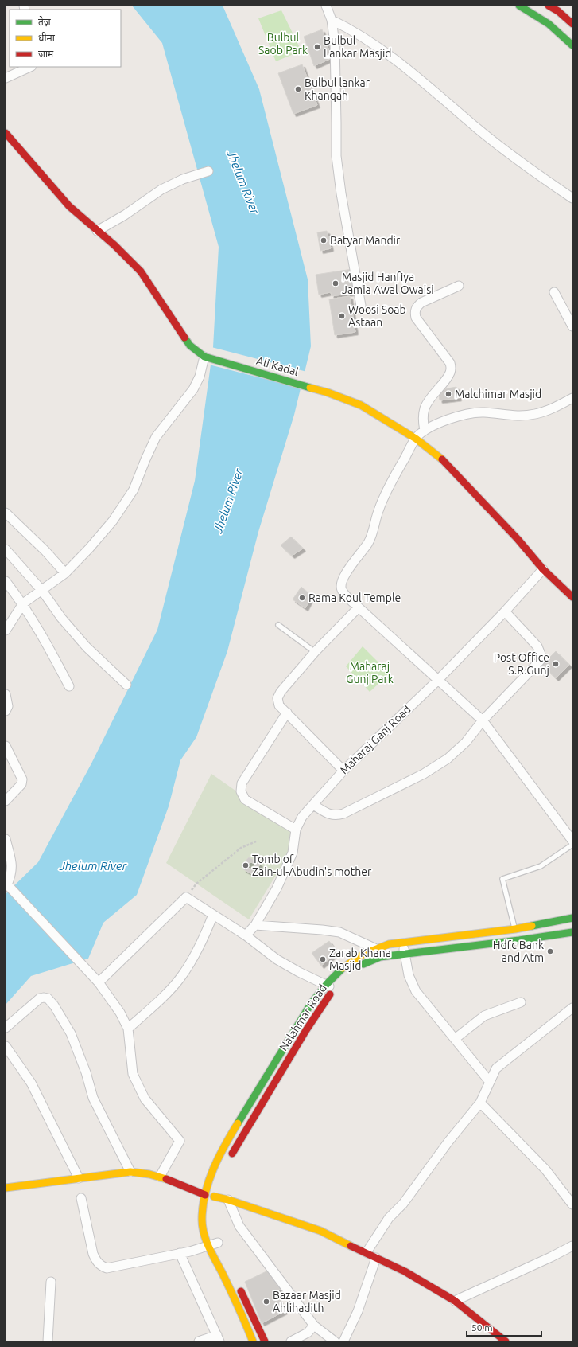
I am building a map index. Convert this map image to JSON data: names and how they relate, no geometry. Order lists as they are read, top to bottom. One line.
{"streets":{"street":["Ali Kadal","Maharaj Ganj Road","Nalahmar Road"]},"crossings":[["Ali Kadal","Maharaj Ganj Road"]],"water":["Jhelum River"],"parks":["Bulbul Saob Park","Maharaj Gunj Park"],"places":["Bulbul Lankar Masjid","Bulbul lankar Khanqah","Batyar Mandir","Masjid Hanfiya Jamia Awal Owaisi","Woosi Soab Astaan","Malchimar Masjid","Rama Koul Temple","Post Office S.R.Gunj","Tomb of Zain-ul-Abudin's mother","Hdfc Bank and Atm","Zarab Khana Masjid","Bazaar Masjid Ahlihadith"],"legend":["तेज़","धीमा","जाम"],"scale_bar":"50 m"}
